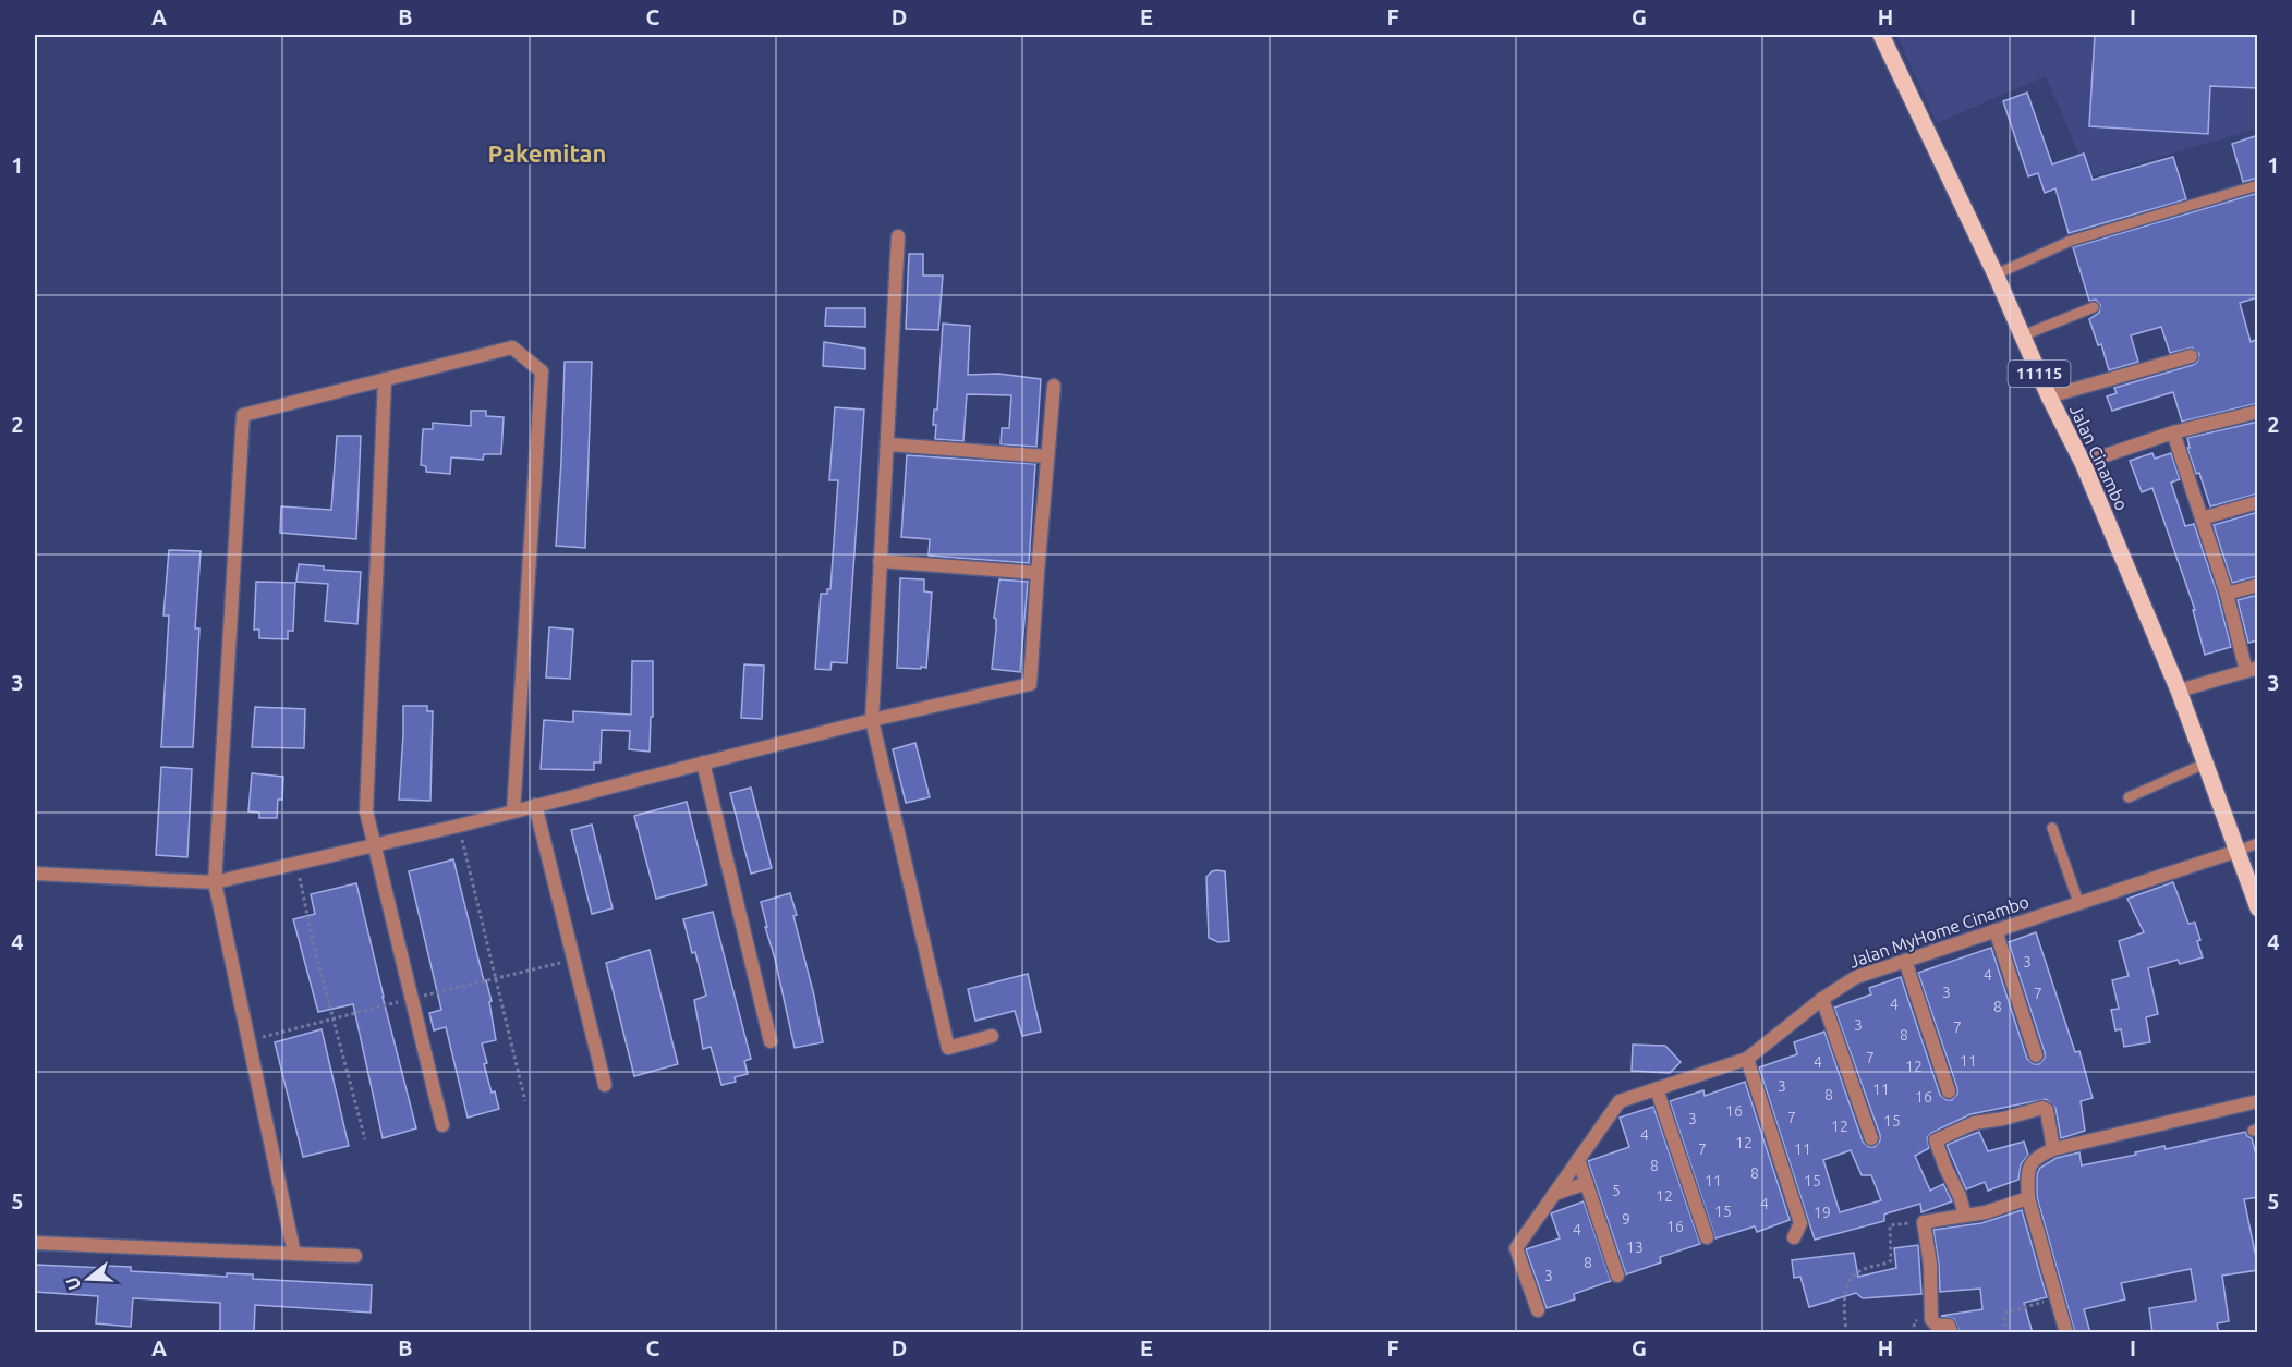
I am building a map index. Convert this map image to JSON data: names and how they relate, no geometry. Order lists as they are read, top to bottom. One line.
{"streets":{"main road":["11115","Jalan Cinambo"],"street":["Jalan MyHome Cinambo"]},"crossings":[["Jalan Cinambo","Jalan MyHome Cinambo"]],"districts":["Pakemitan"],"house_numbers":["3","4","3","7","4","8","3","7","8","7","11","4","12","3","11","8","16","16","7","3","15","12","4","12","7","11","8","8","11","15","5","12","4","15","19","9","16","4","13","8","3"],"north":"left","grid":{"columns":["A","B","C","D","E","F","G","H","I"],"rows":["1","2","3","4","5"]}}
